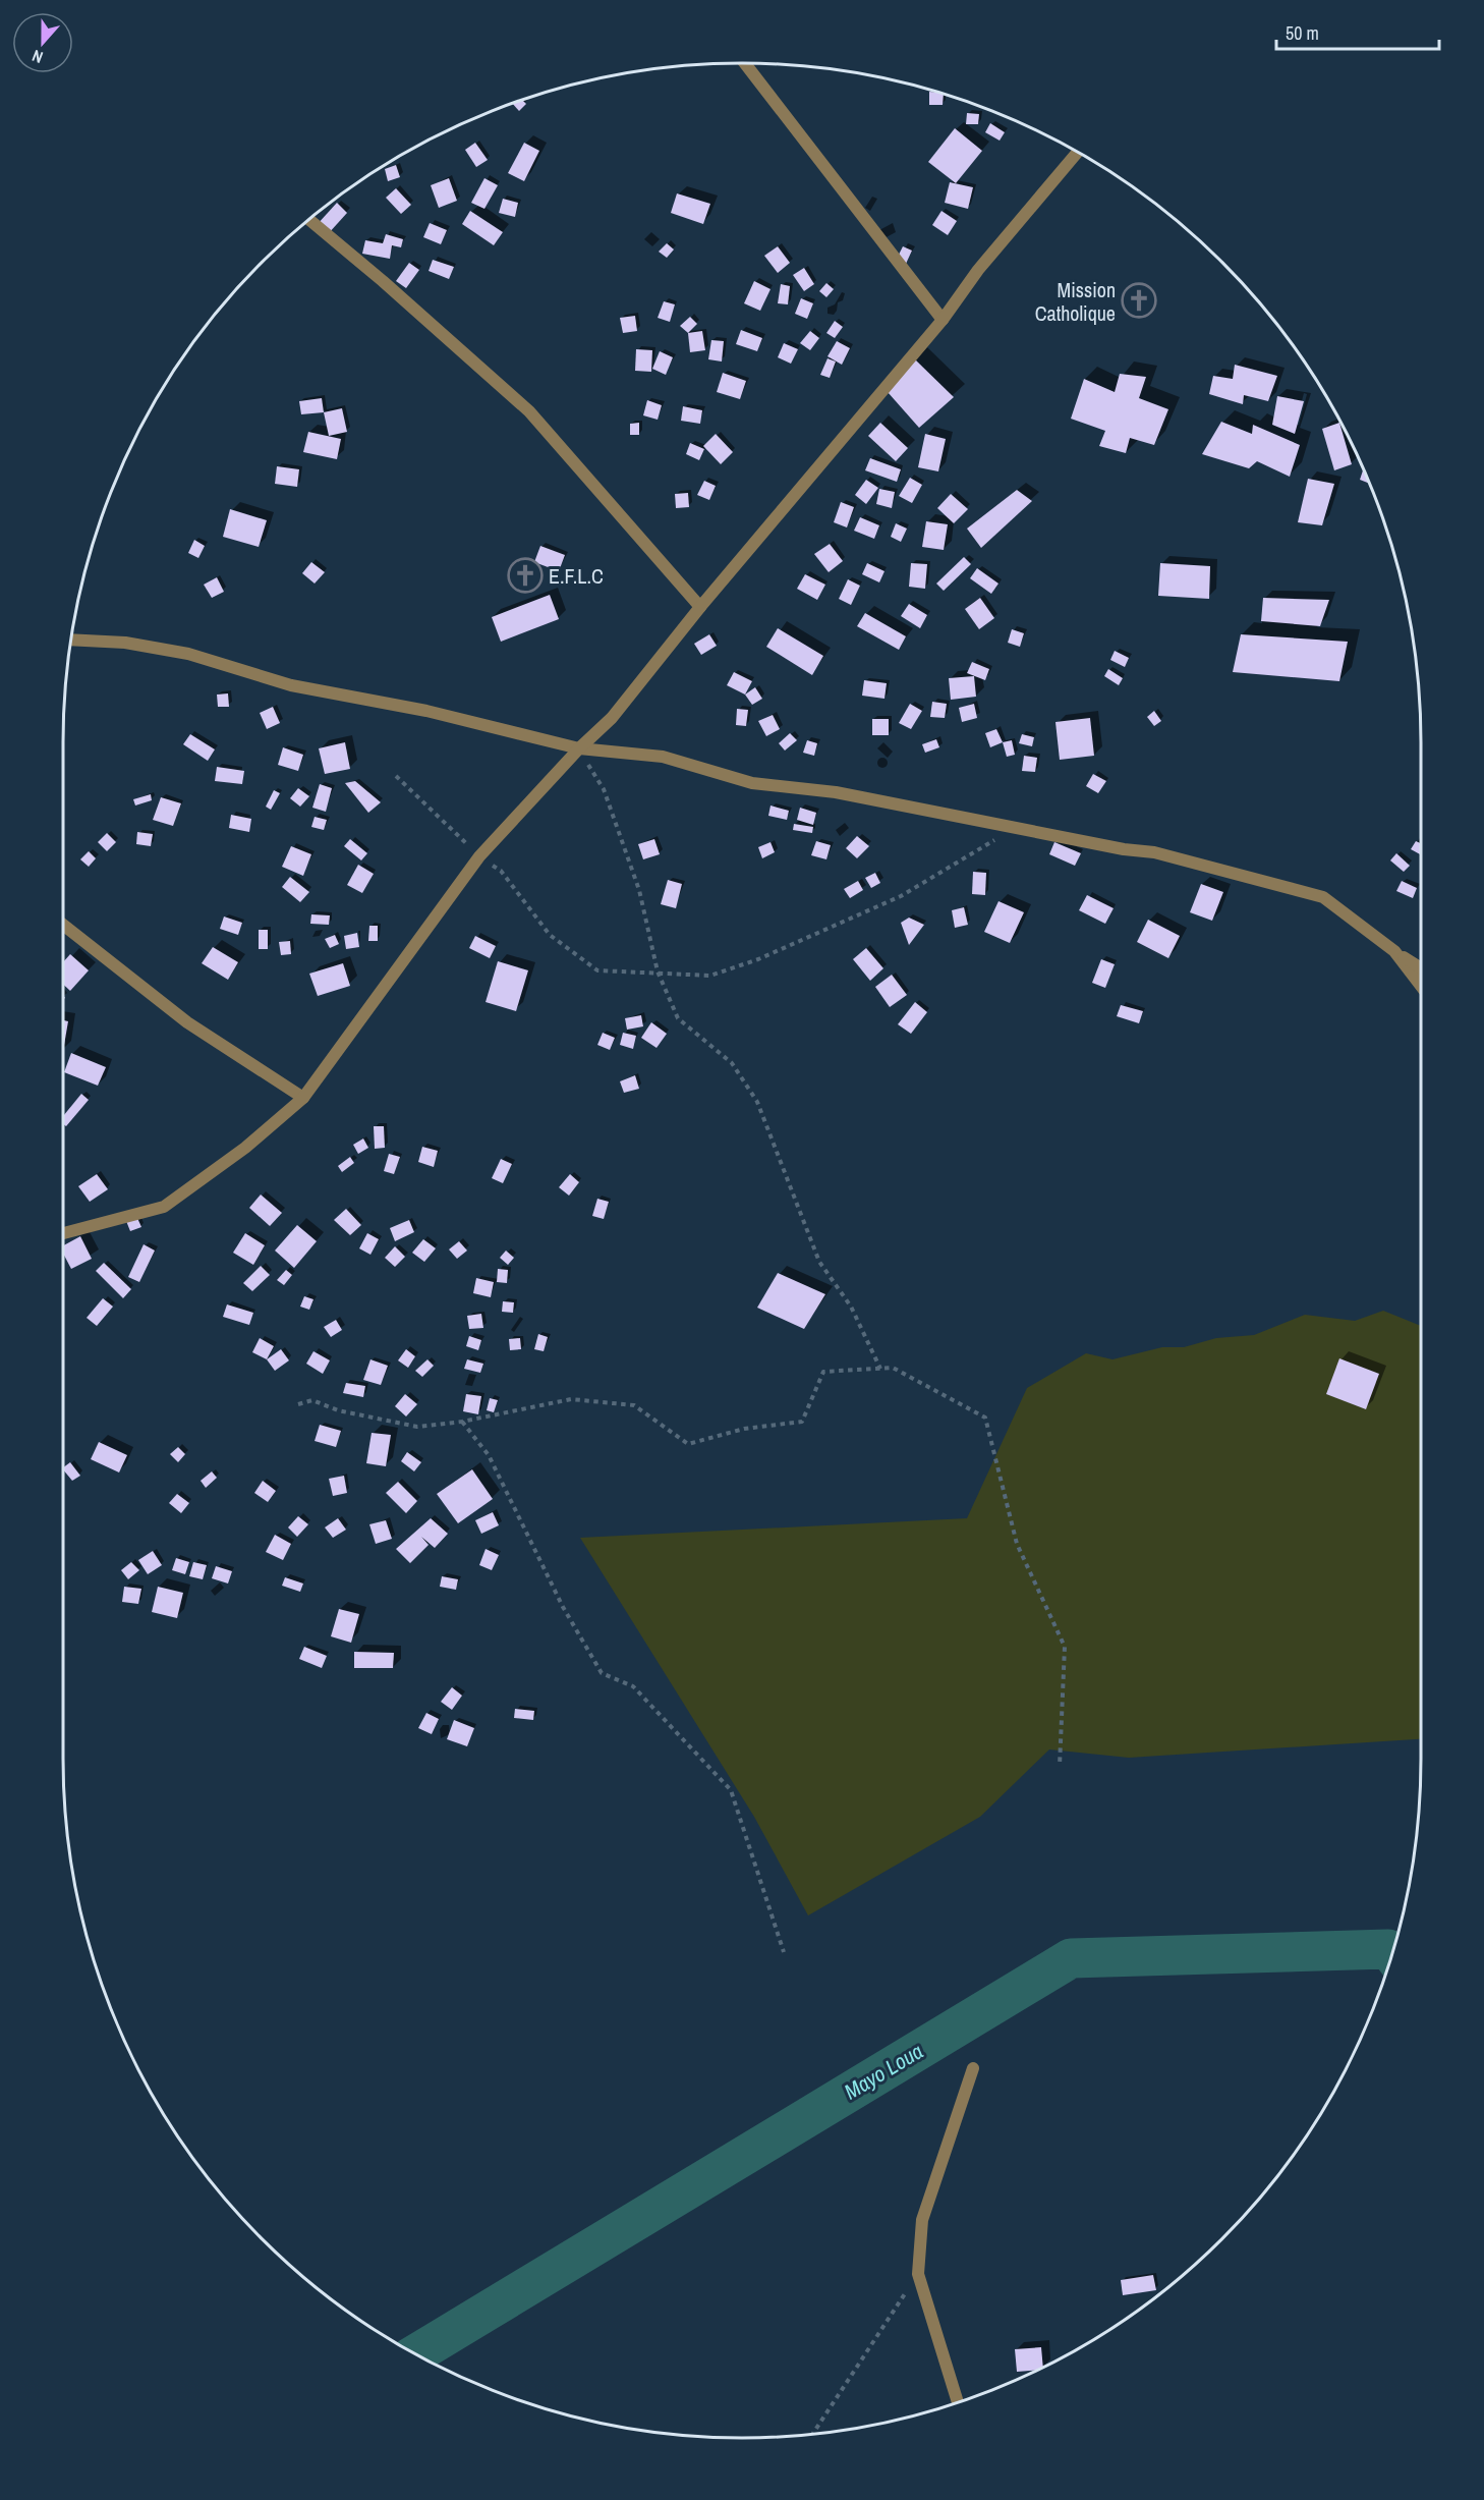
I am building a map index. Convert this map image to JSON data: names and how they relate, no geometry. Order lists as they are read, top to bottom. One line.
{"water":["Mayo Loua"],"places":{"church":["Mission Catholique","E.F.L.C"]},"scale_bar":"50 m","north":"bottom"}
